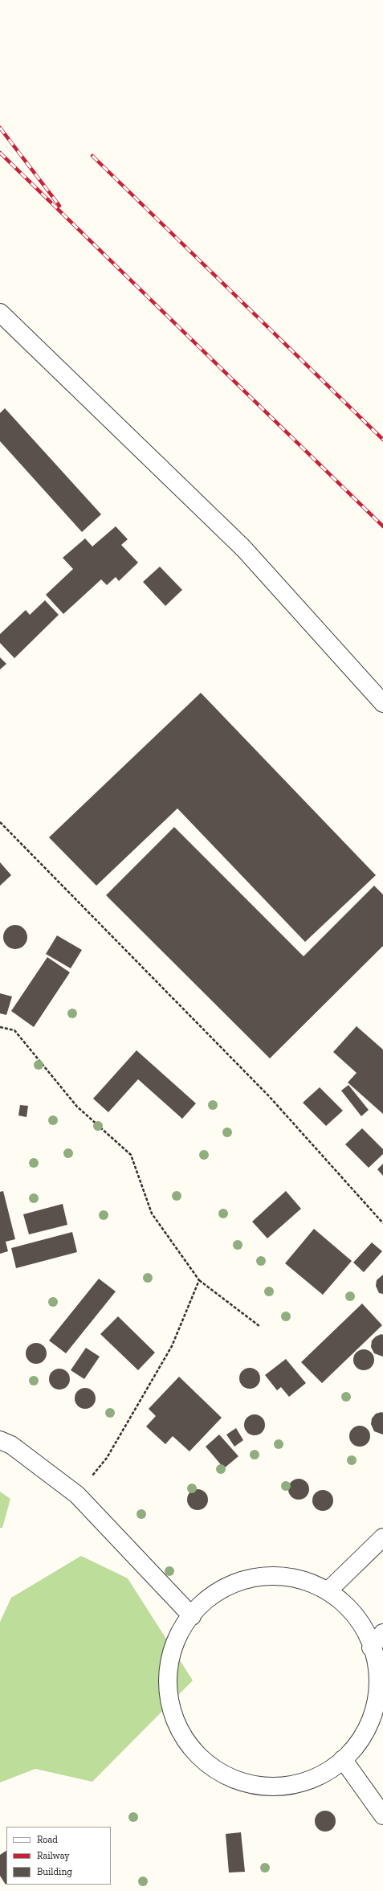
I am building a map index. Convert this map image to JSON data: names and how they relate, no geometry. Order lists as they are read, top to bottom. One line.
{"legend":["Road","Railway","Building"]}
